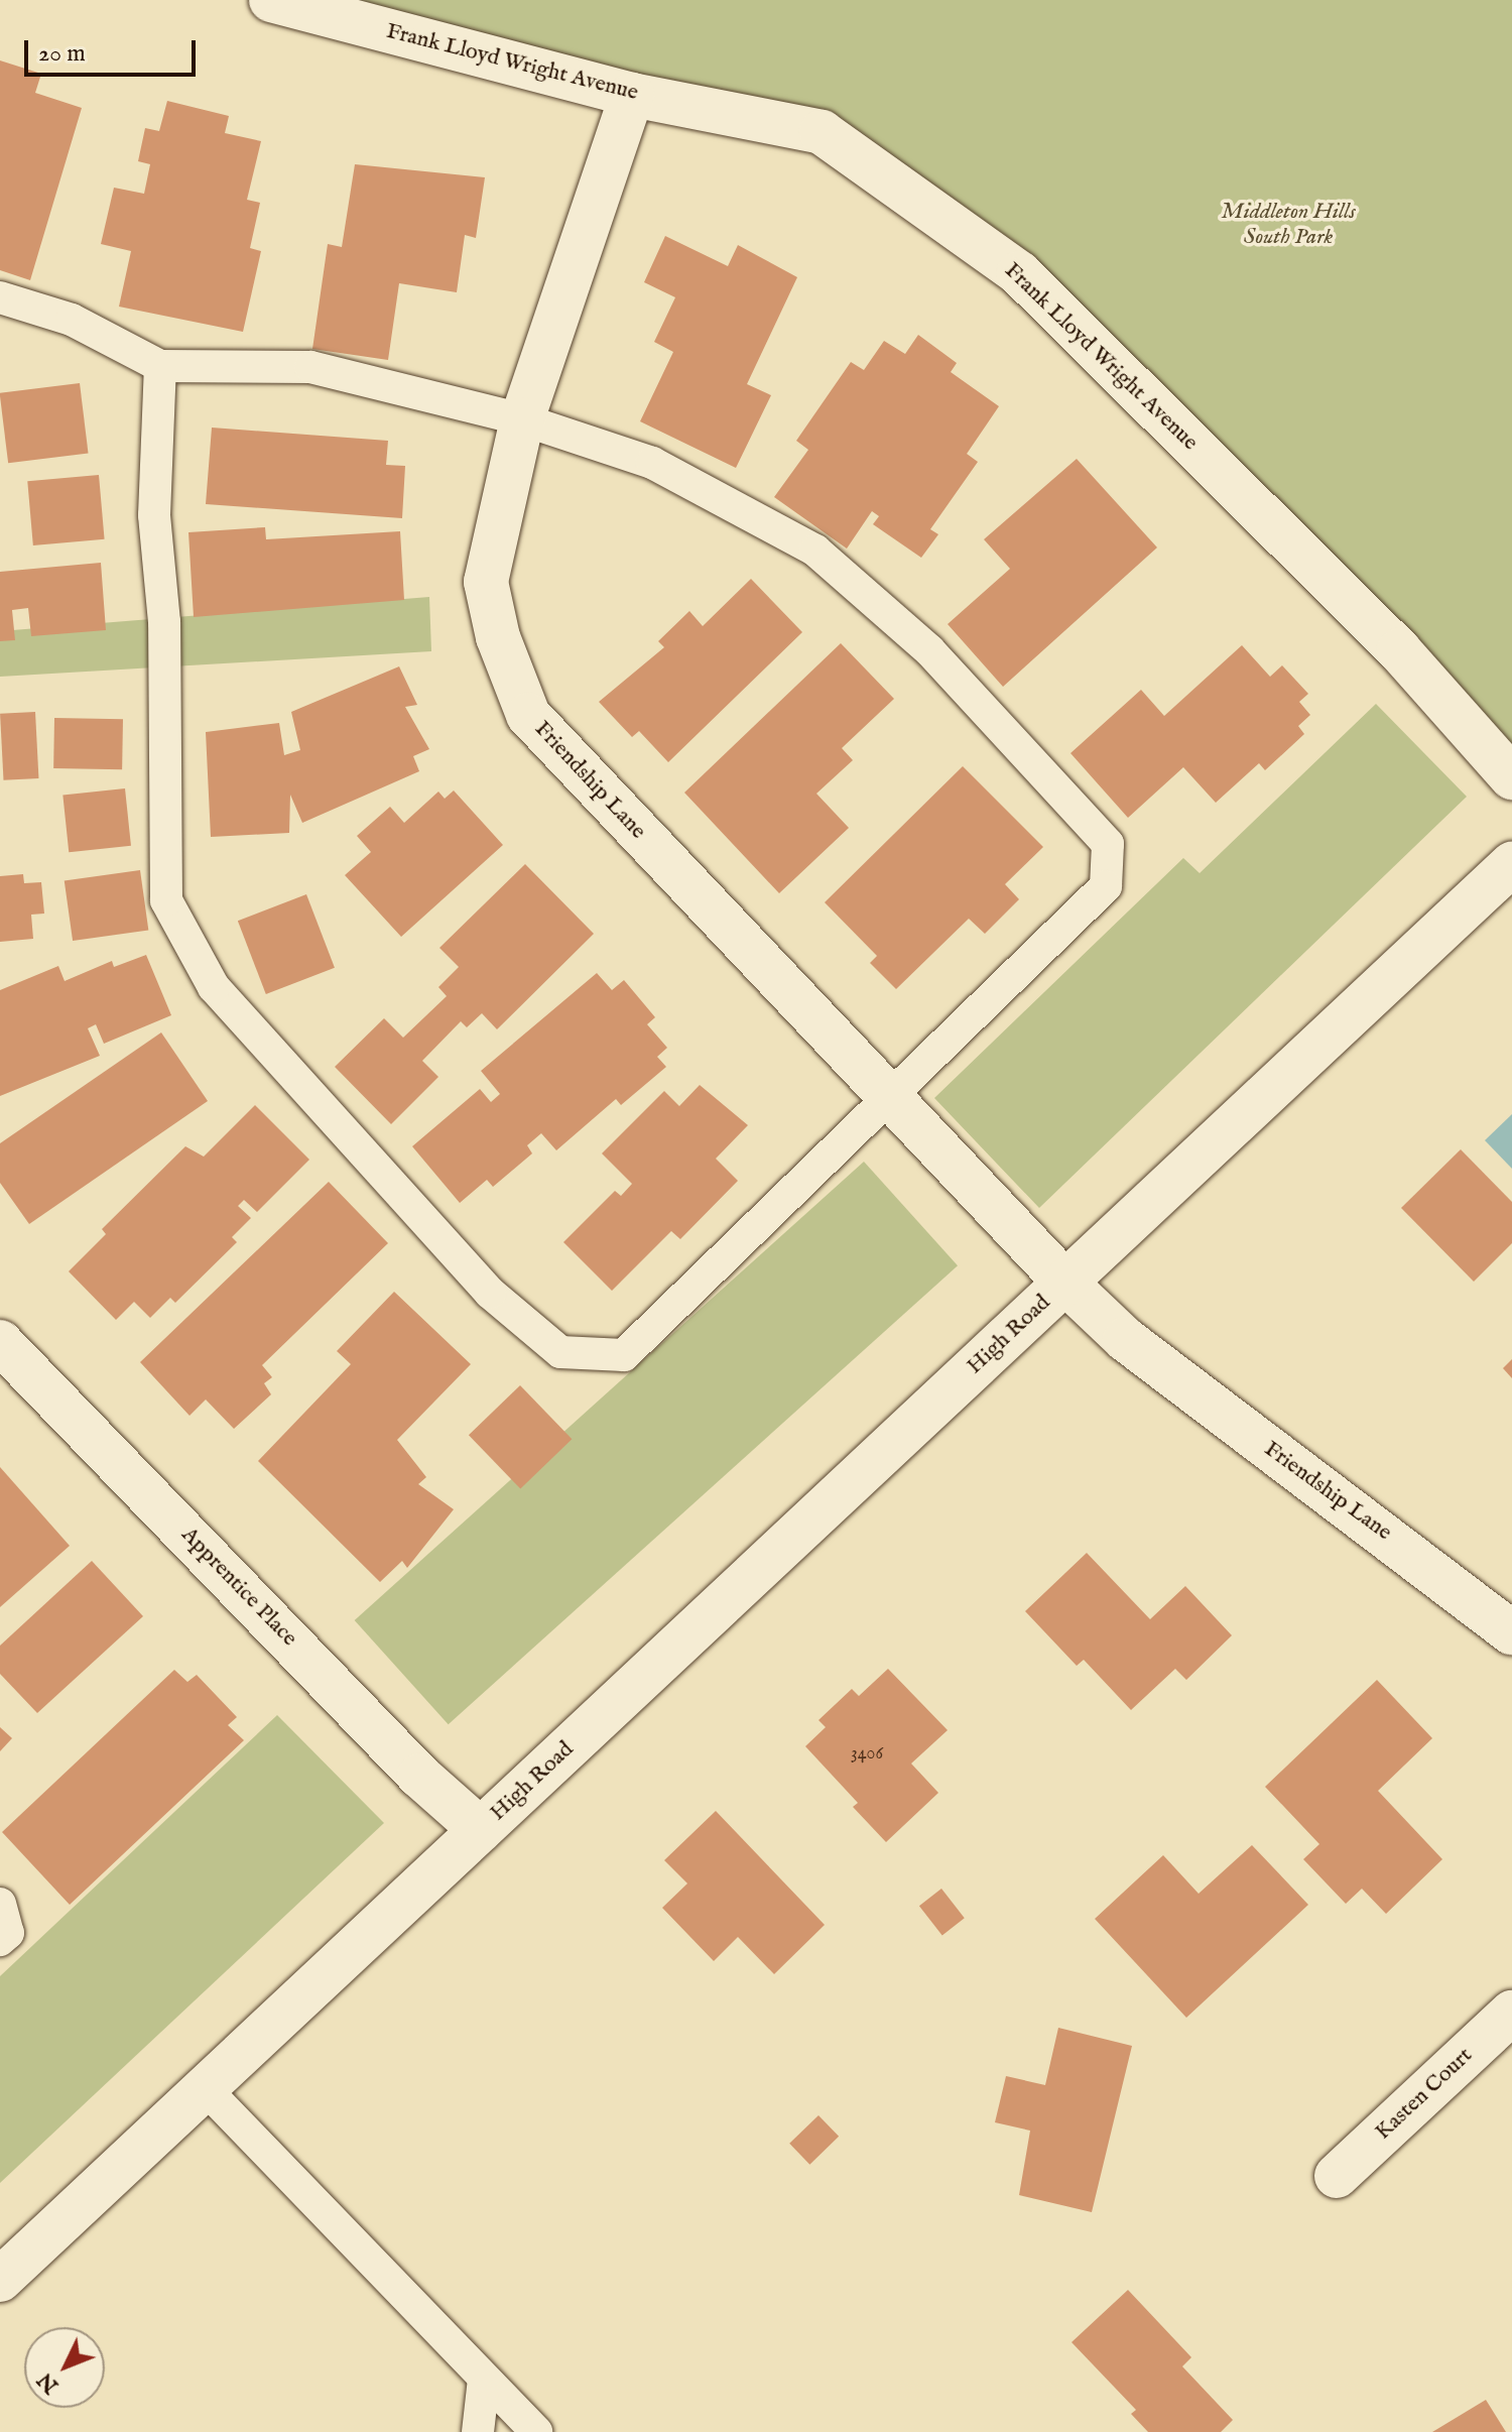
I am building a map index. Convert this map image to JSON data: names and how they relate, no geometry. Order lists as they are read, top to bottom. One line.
{"streets":{"street":["Frank Lloyd Wright Avenue","Friendship Lane","High Road","Apprentice Place","Kasten Court"]},"crossings":[["Frank Lloyd Wright Avenue","Friendship Lane"],["Friendship Lane","High Road"],["High Road","Apprentice Place"]],"parks":["Middleton Hills South Park"],"house_numbers":["3406"],"scale_bar":"20 m","north":"bottom left"}
